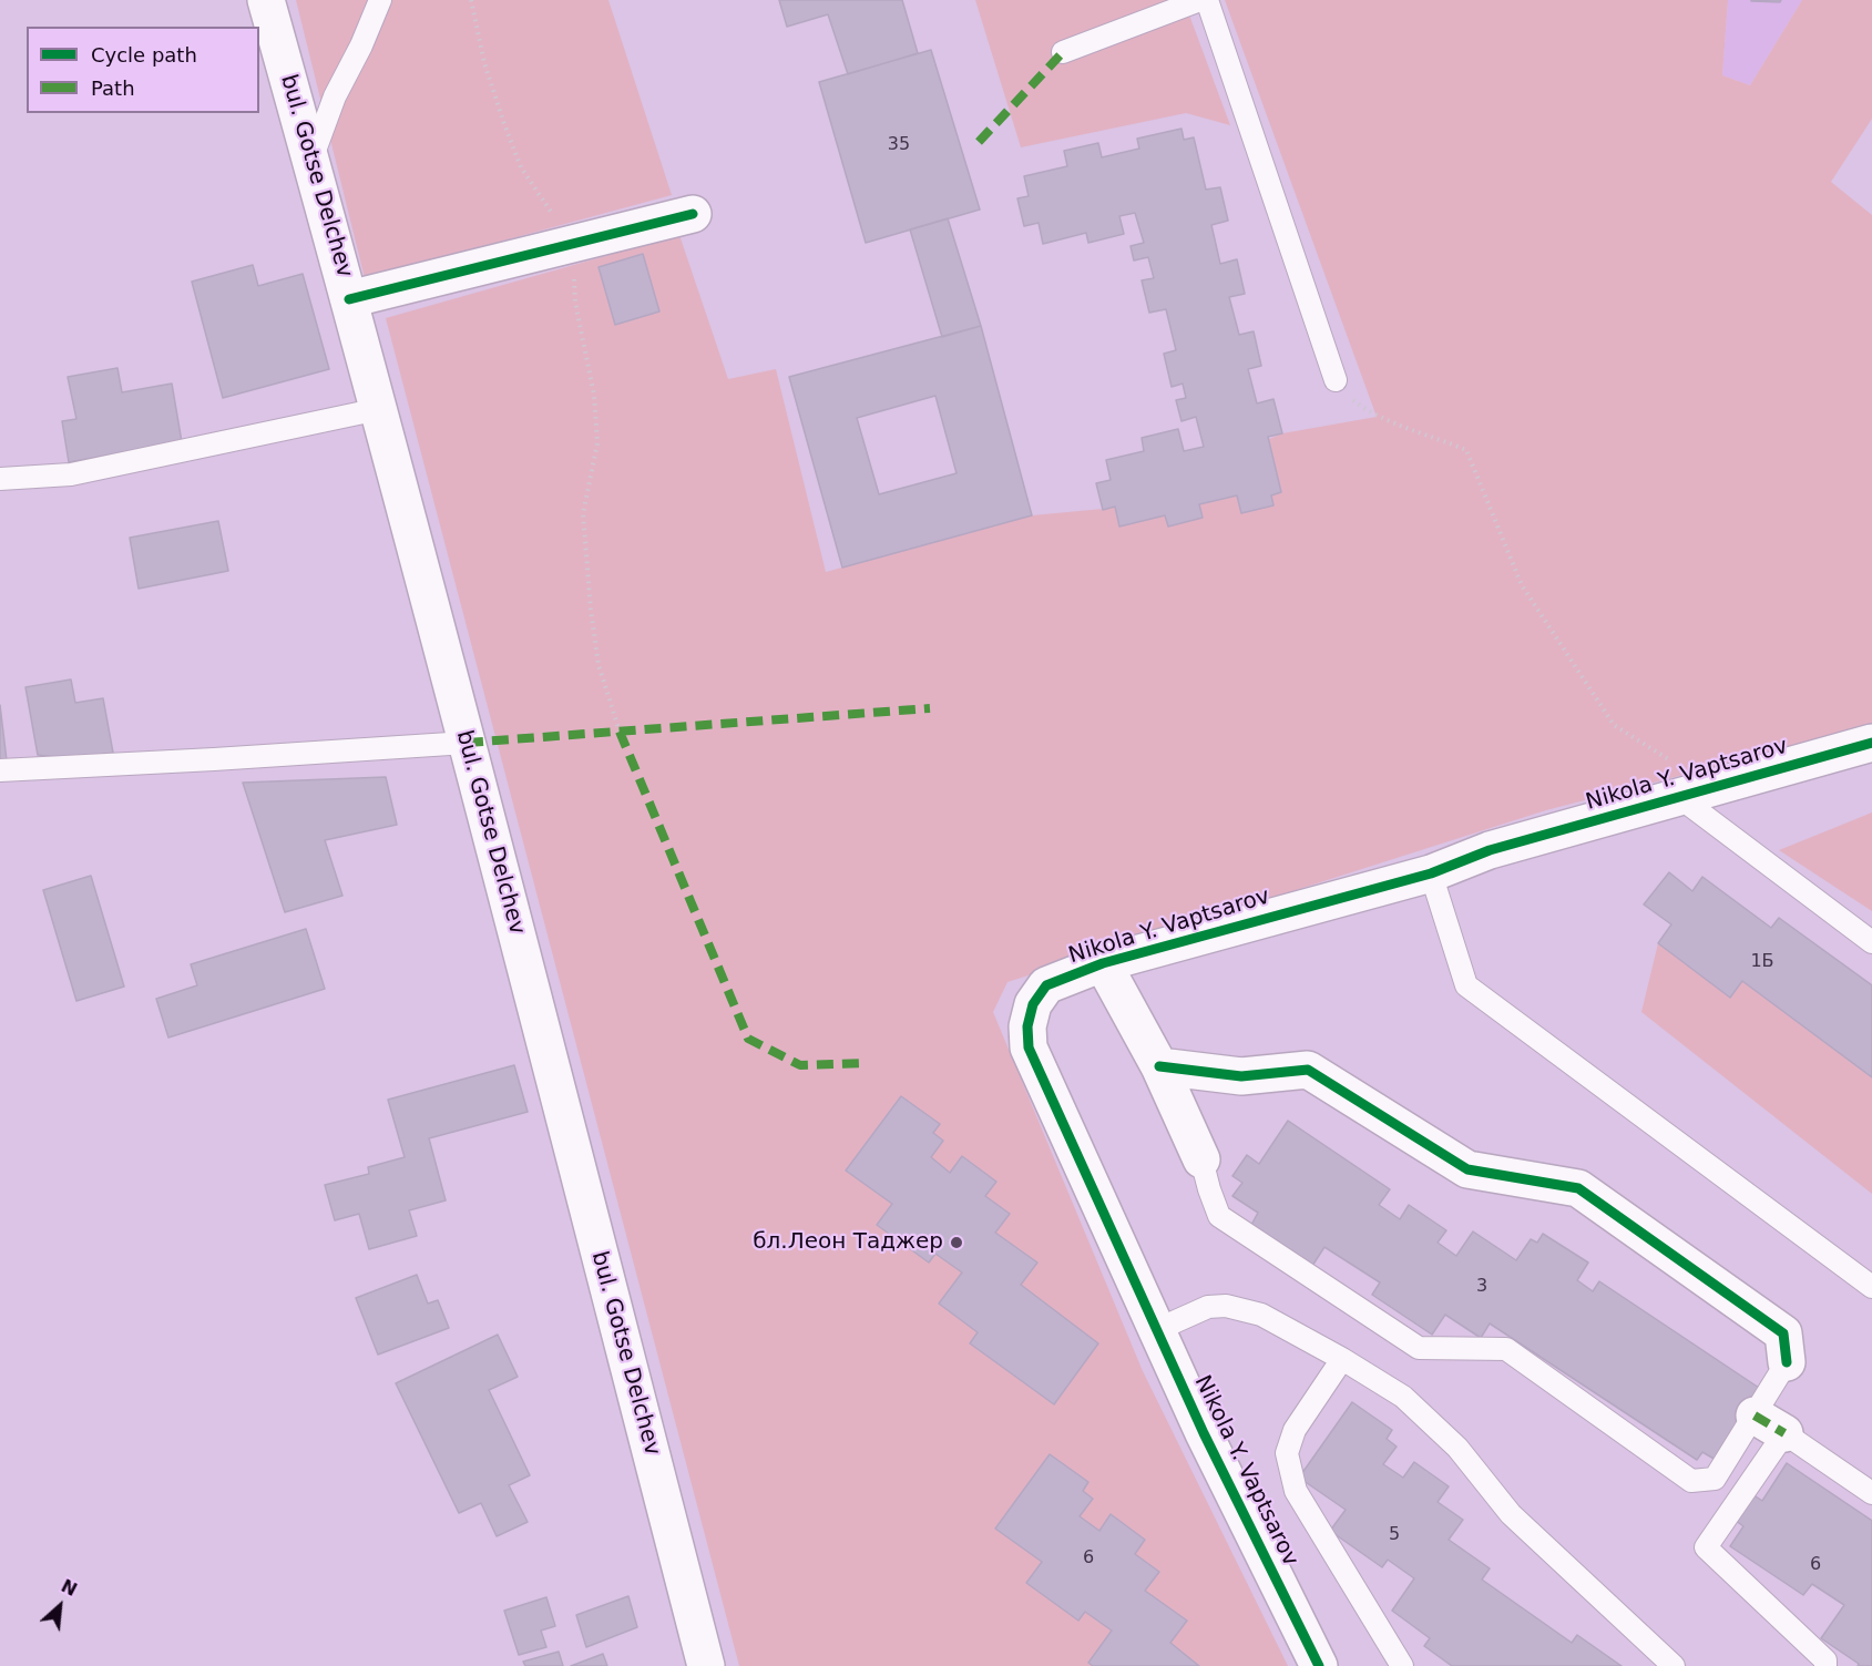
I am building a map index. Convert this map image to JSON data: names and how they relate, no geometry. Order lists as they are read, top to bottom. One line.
{"streets":{"street":["bul. Gotse Delchev","Nikola Y. Vaptsarov"]},"places":["бл.Леон Таджер"],"house_numbers":["35","1Б","3","5","6","6"],"legend":["Cycle path","Path"],"north":"top right"}
